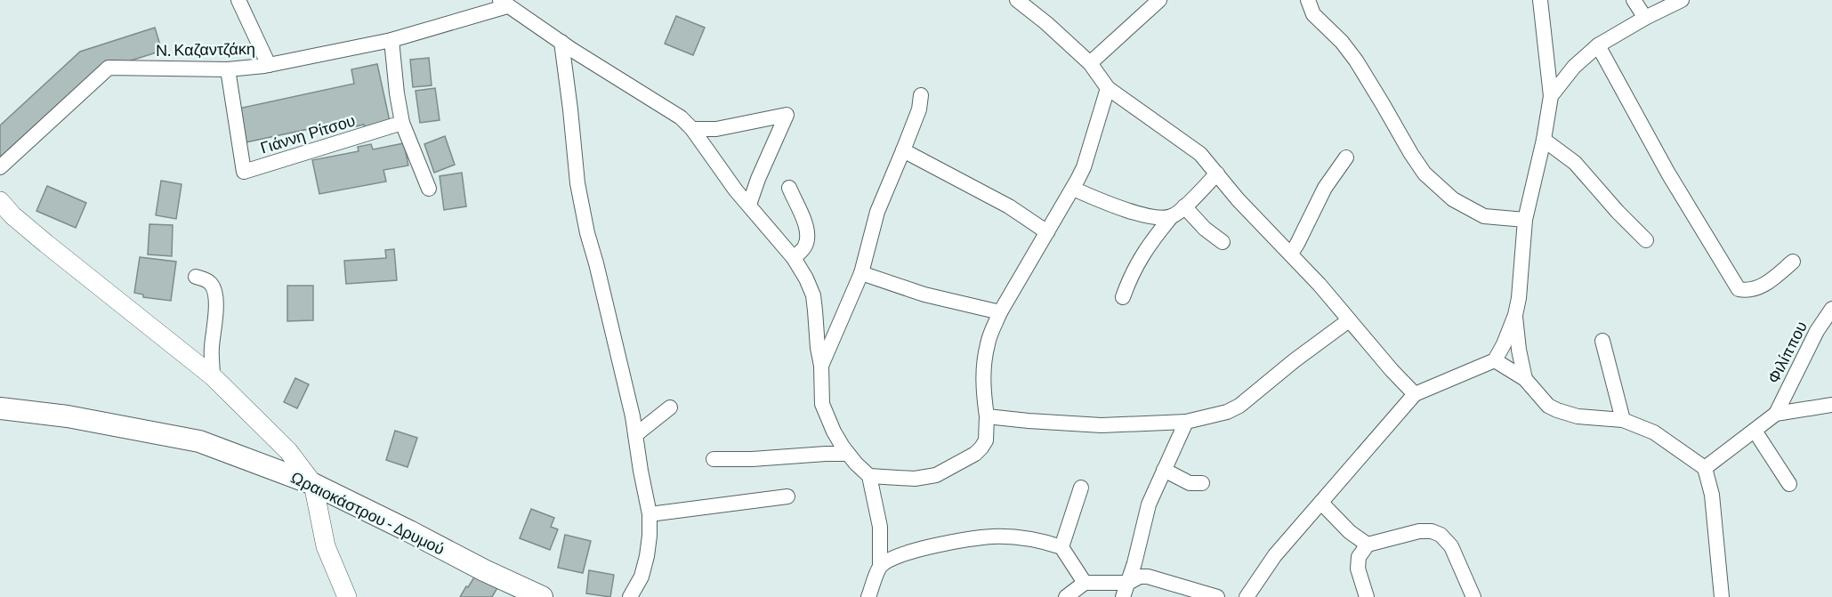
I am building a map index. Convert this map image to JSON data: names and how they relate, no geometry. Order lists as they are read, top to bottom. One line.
{"streets":{"main road":["Ωραιοκάστρου - Δρυμού"],"street":["Ν. Καζαντζάκη","Γιάννη Ρίτσου","Φιλίππου"]},"crossings":[["Ν. Καζαντζάκη","Γιάννη Ρίτσου"]]}
